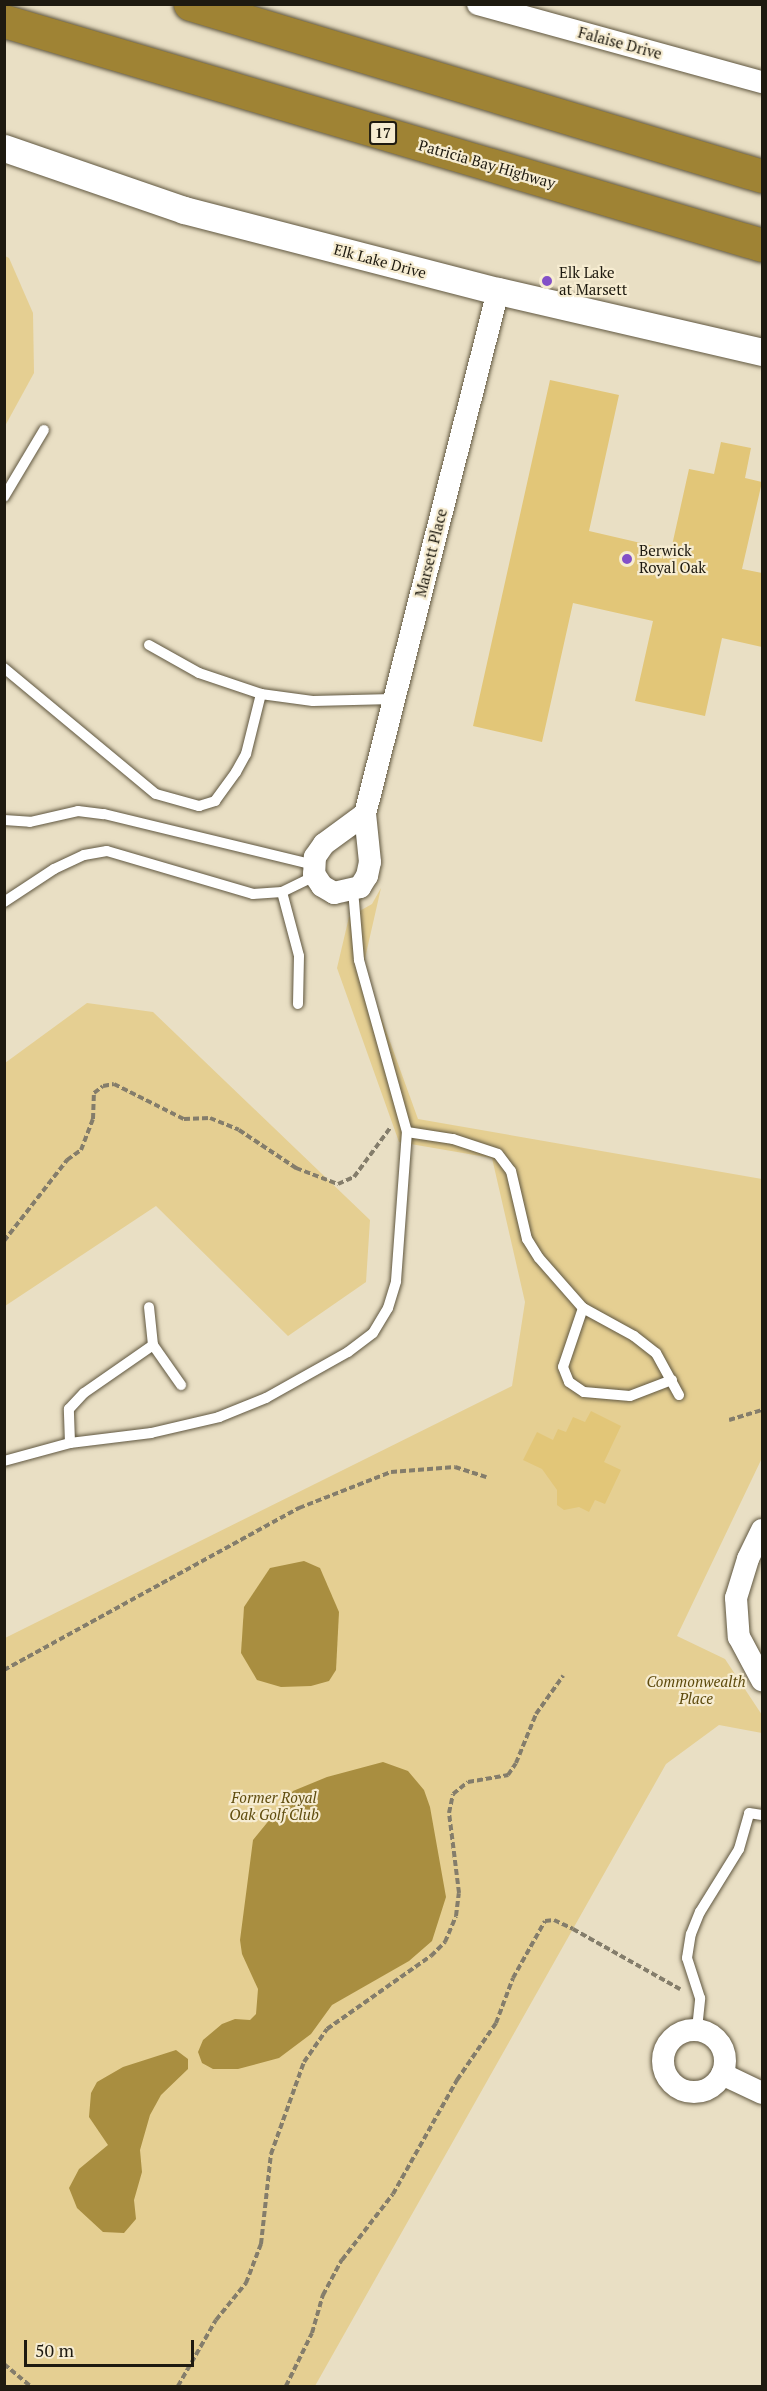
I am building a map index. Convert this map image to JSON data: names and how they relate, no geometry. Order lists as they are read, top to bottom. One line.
{"streets":{"highway":["17","Patricia Bay Highway"],"street":["Falaise Drive","Elk Lake Drive","Marsett Place"]},"crossings":[["Elk Lake Drive","Marsett Place"]],"parks":["Commonwealth Place","Former Royal Oak Golf Club"],"places":["Elk Lake at Marsett","Berwick Royal Oak"],"scale_bar":"50 m"}
